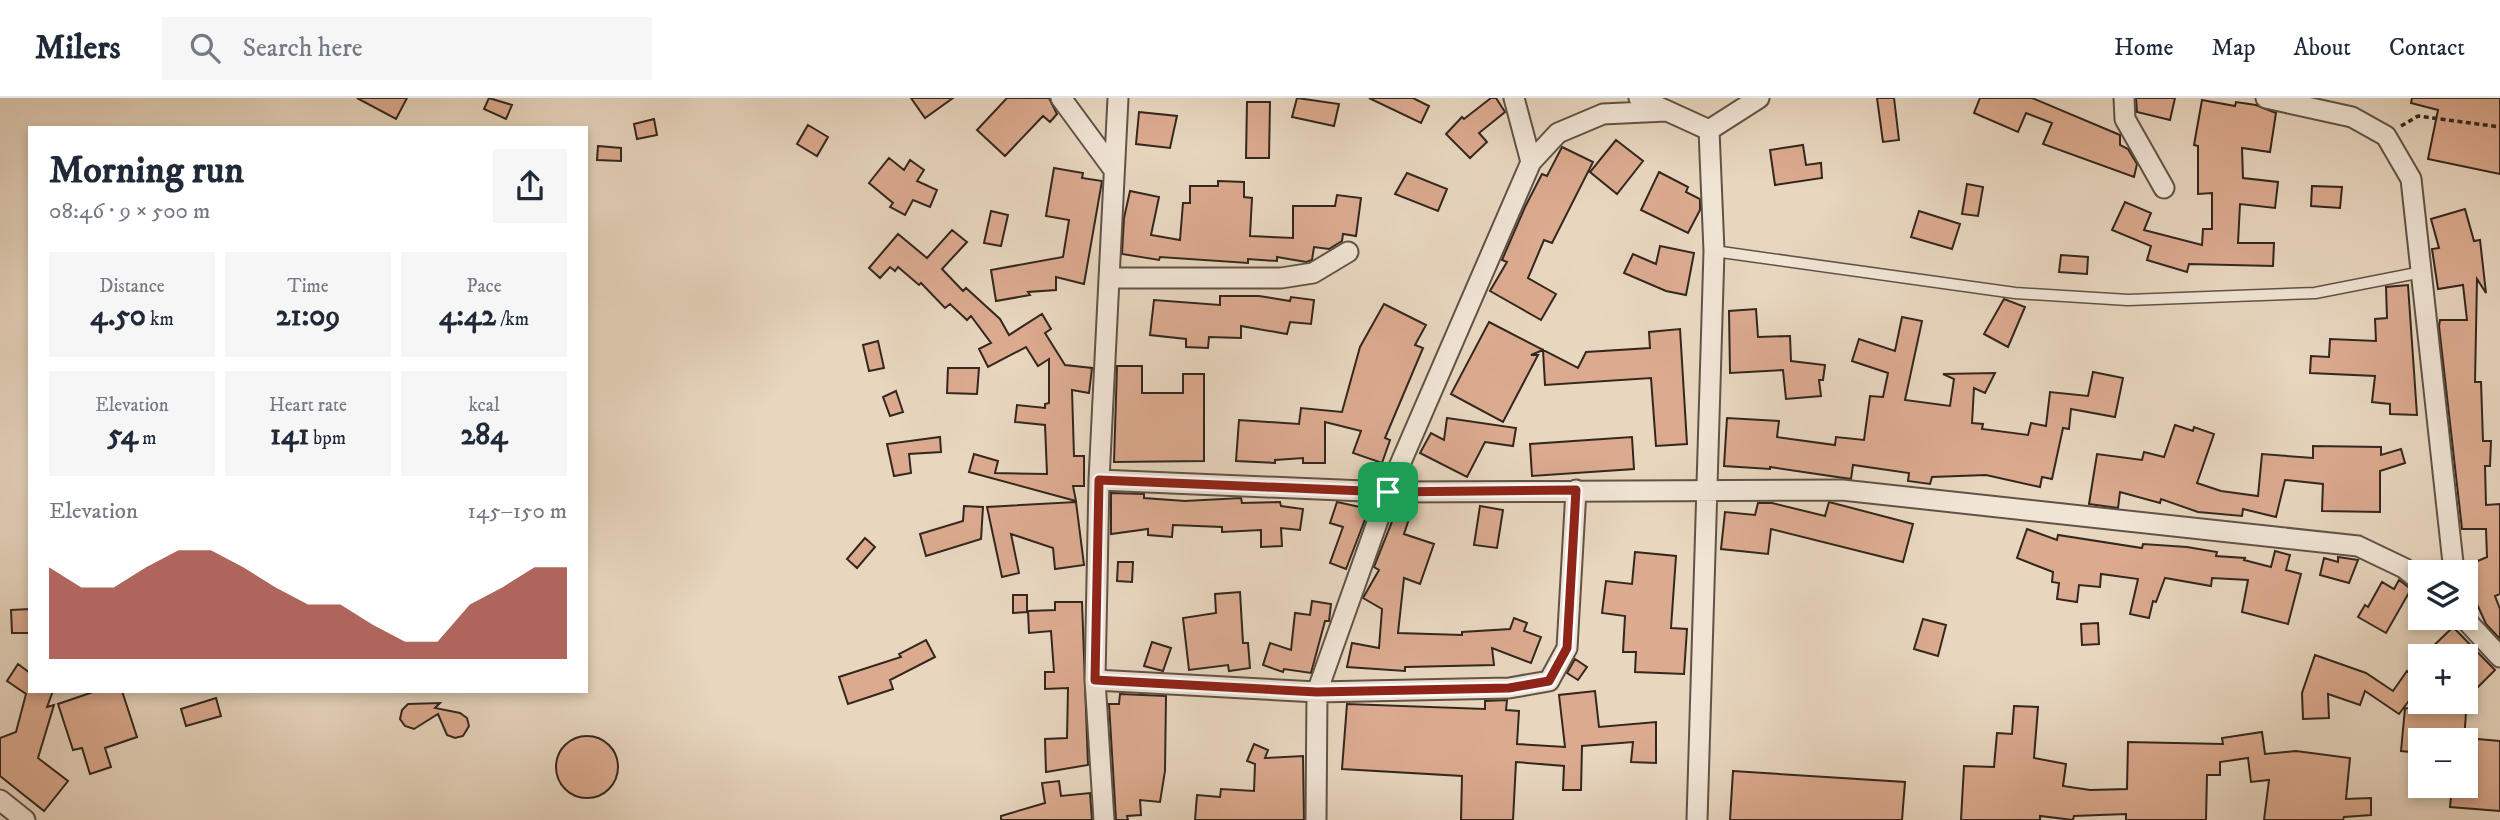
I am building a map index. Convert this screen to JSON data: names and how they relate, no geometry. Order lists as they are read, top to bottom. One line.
{"page":{"header":"Milers","search":"Search here","nav":["Home","Map","About","Contact"],"heading":["Morning run","08:46 · 9 × 500 m"],"stats":[["Distance","4.50 km"],["Time","21:09"],["Pace","4:42 /km"],["Elevation","54 m"],["Heart rate","141 bpm"],["kcal","284"]],"chart":["Elevation","145–150 m"],"map_buttons":["+","−"]}}
